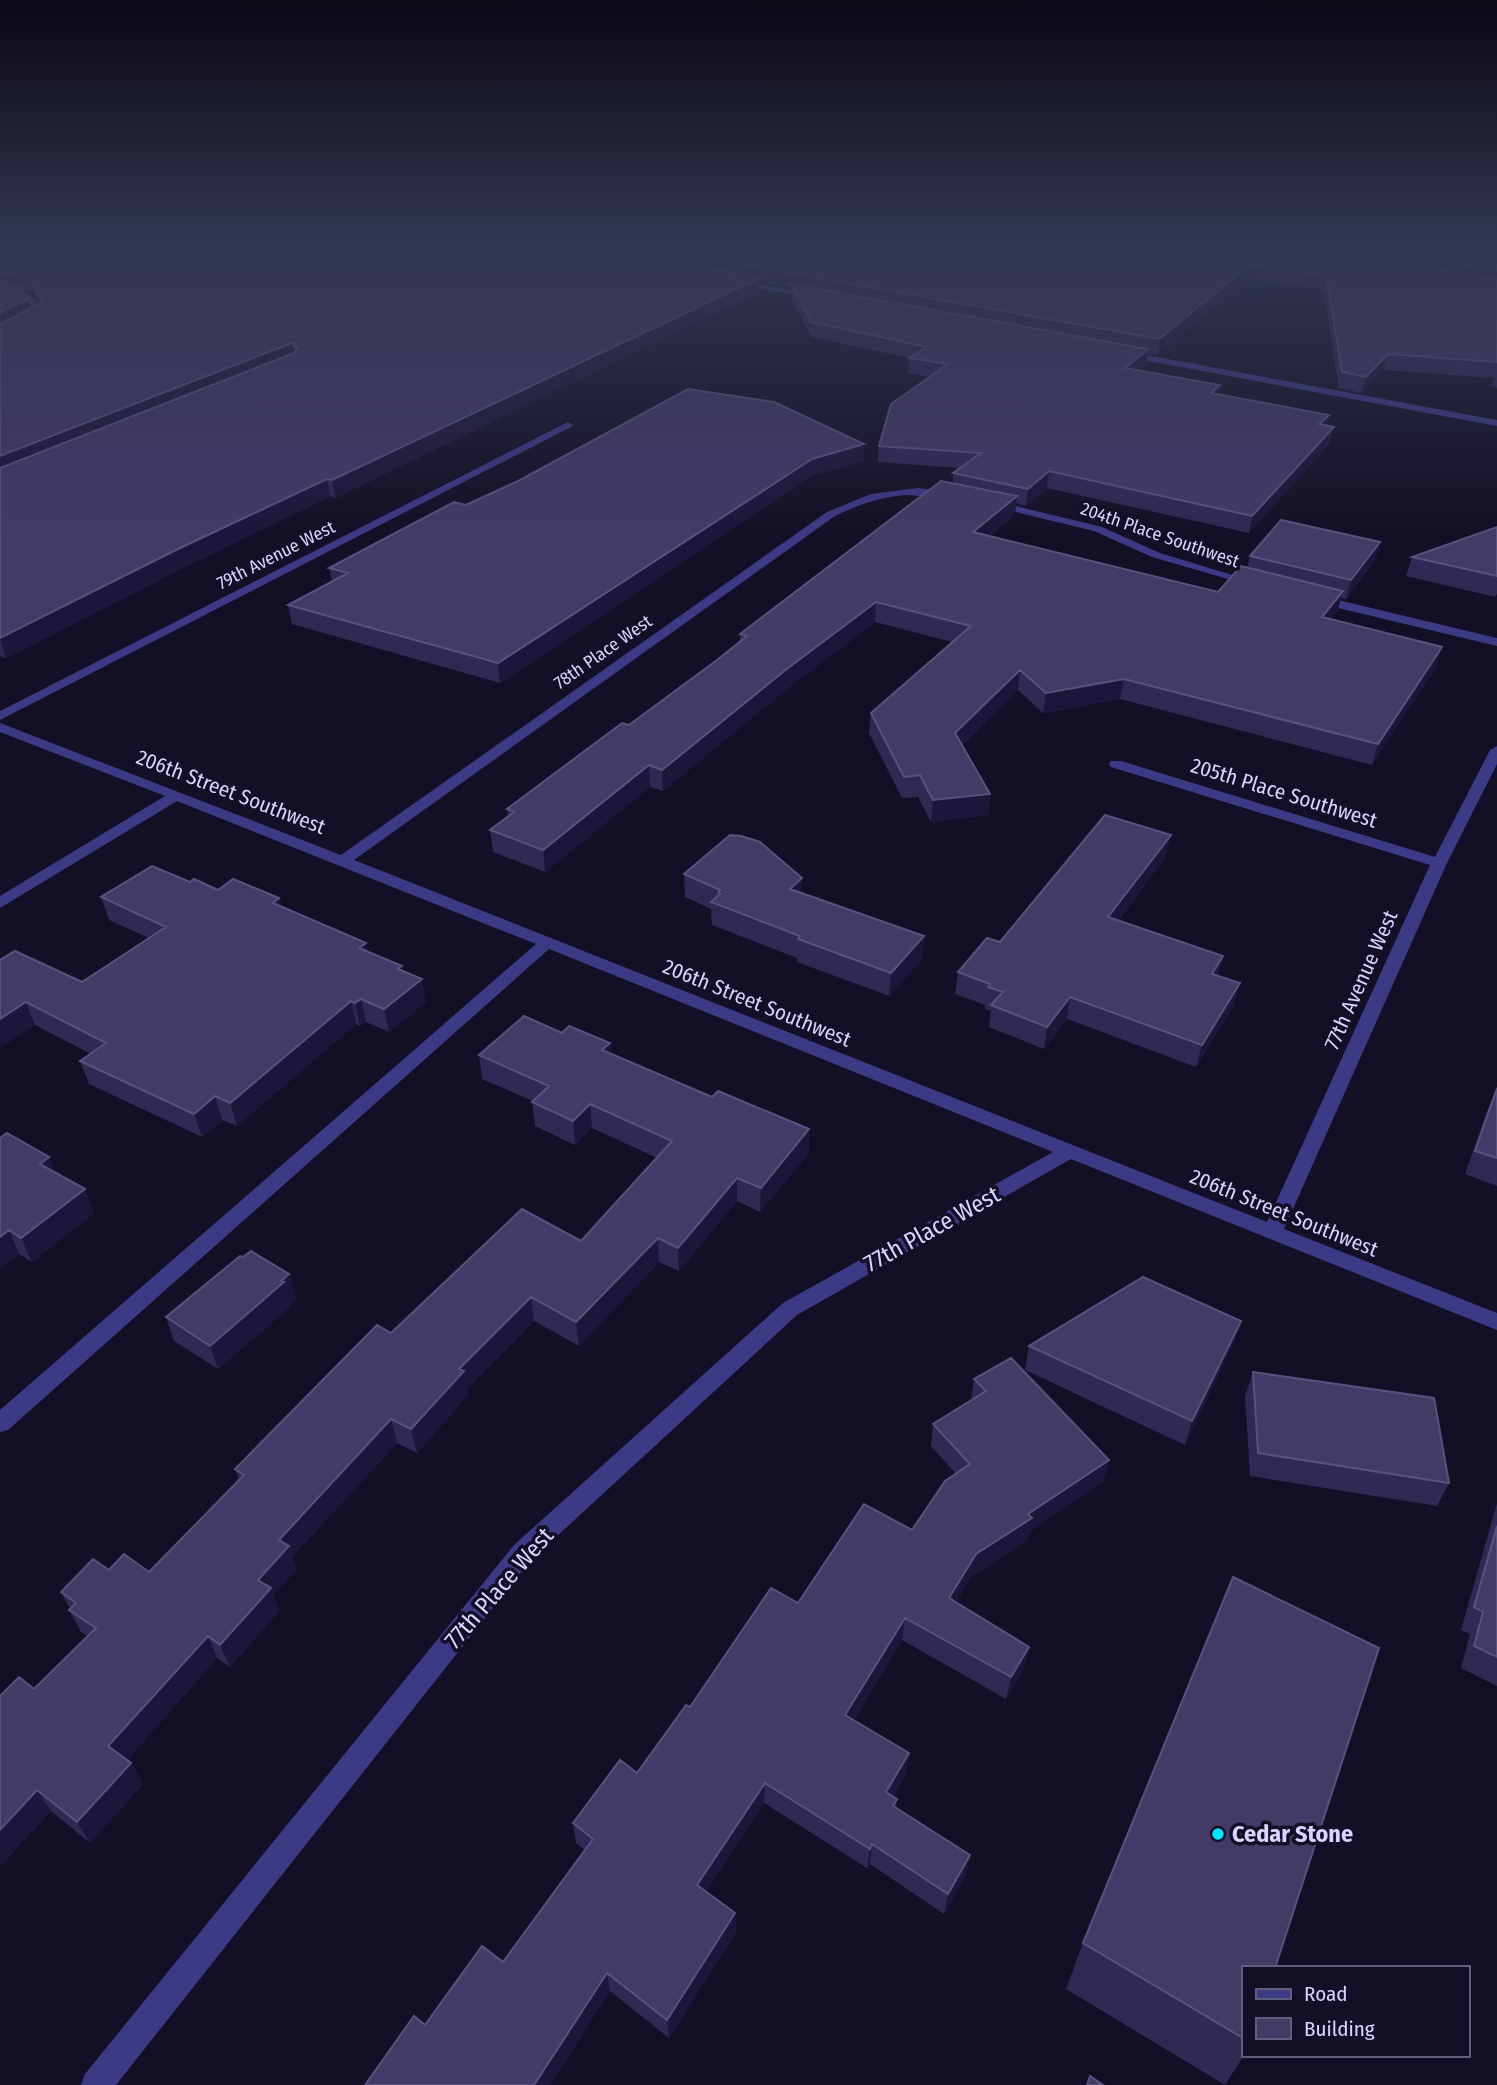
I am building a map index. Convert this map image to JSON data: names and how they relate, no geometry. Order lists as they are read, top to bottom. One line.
{"streets":{"street":["204th Place Southwest","79th Avenue West","78th Place West","206th Street Southwest","205th Place Southwest","77th Avenue West","77th Place West"]},"crossings":[["78th Place West","206th Street Southwest"],["206th Street Southwest","77th Avenue West"],["206th Street Southwest","77th Place West"],["205th Place Southwest","77th Avenue West"]],"places":["Cedar Stone"],"legend":["Road","Building"]}
